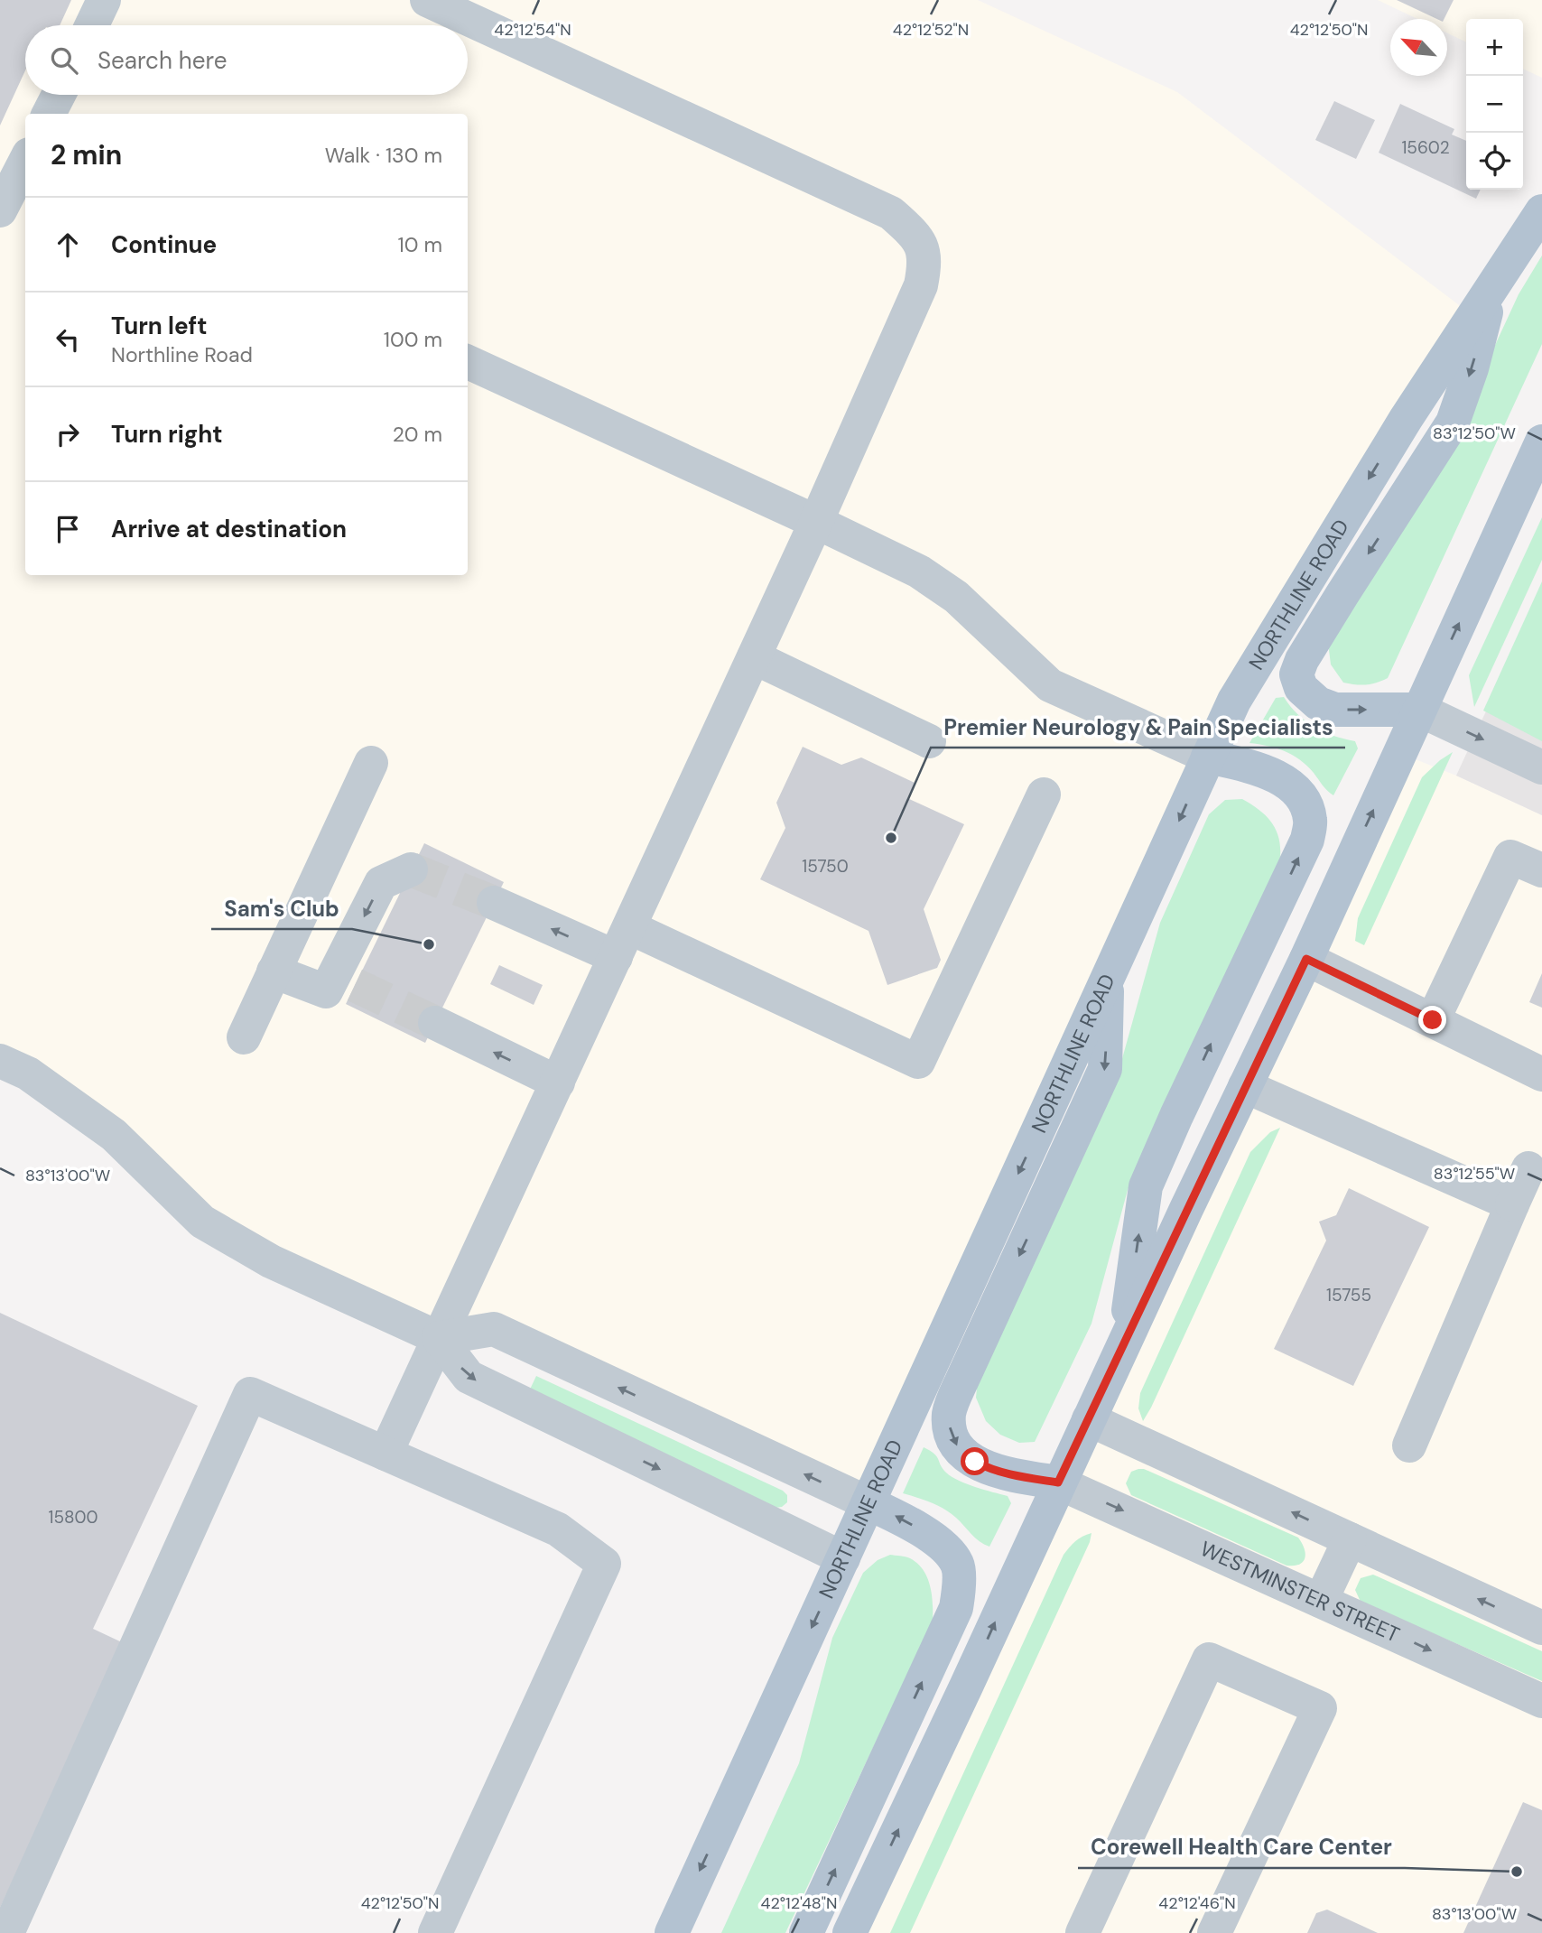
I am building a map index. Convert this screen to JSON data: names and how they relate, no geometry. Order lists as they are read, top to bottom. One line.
{"streets":{"main road":["NORTHLINE ROAD"],"street":["WESTMINSTER STREET"]},"places":["Premier Neurology & Pain Specialists","Sam's Club","Corewell Health Care Center"],"house_numbers":["15602","15750","15755","15800"],"north":"top left","page":{"map_buttons":["+","−"],"search":"Search here","heading":["2 min","Walk · 130 m"],"list":[["Continue","10 m"],["Turn left","Northline Road","100 m"],["Turn right","20 m"],"Arrive at destination"]},"coordinates":["42°12'54\"N","42°12'52\"N","42°12'50\"N","83°12'50\"W","83°12'55\"W","83°13'00\"W","42°12'48\"N","42°12'46\"N"]}
